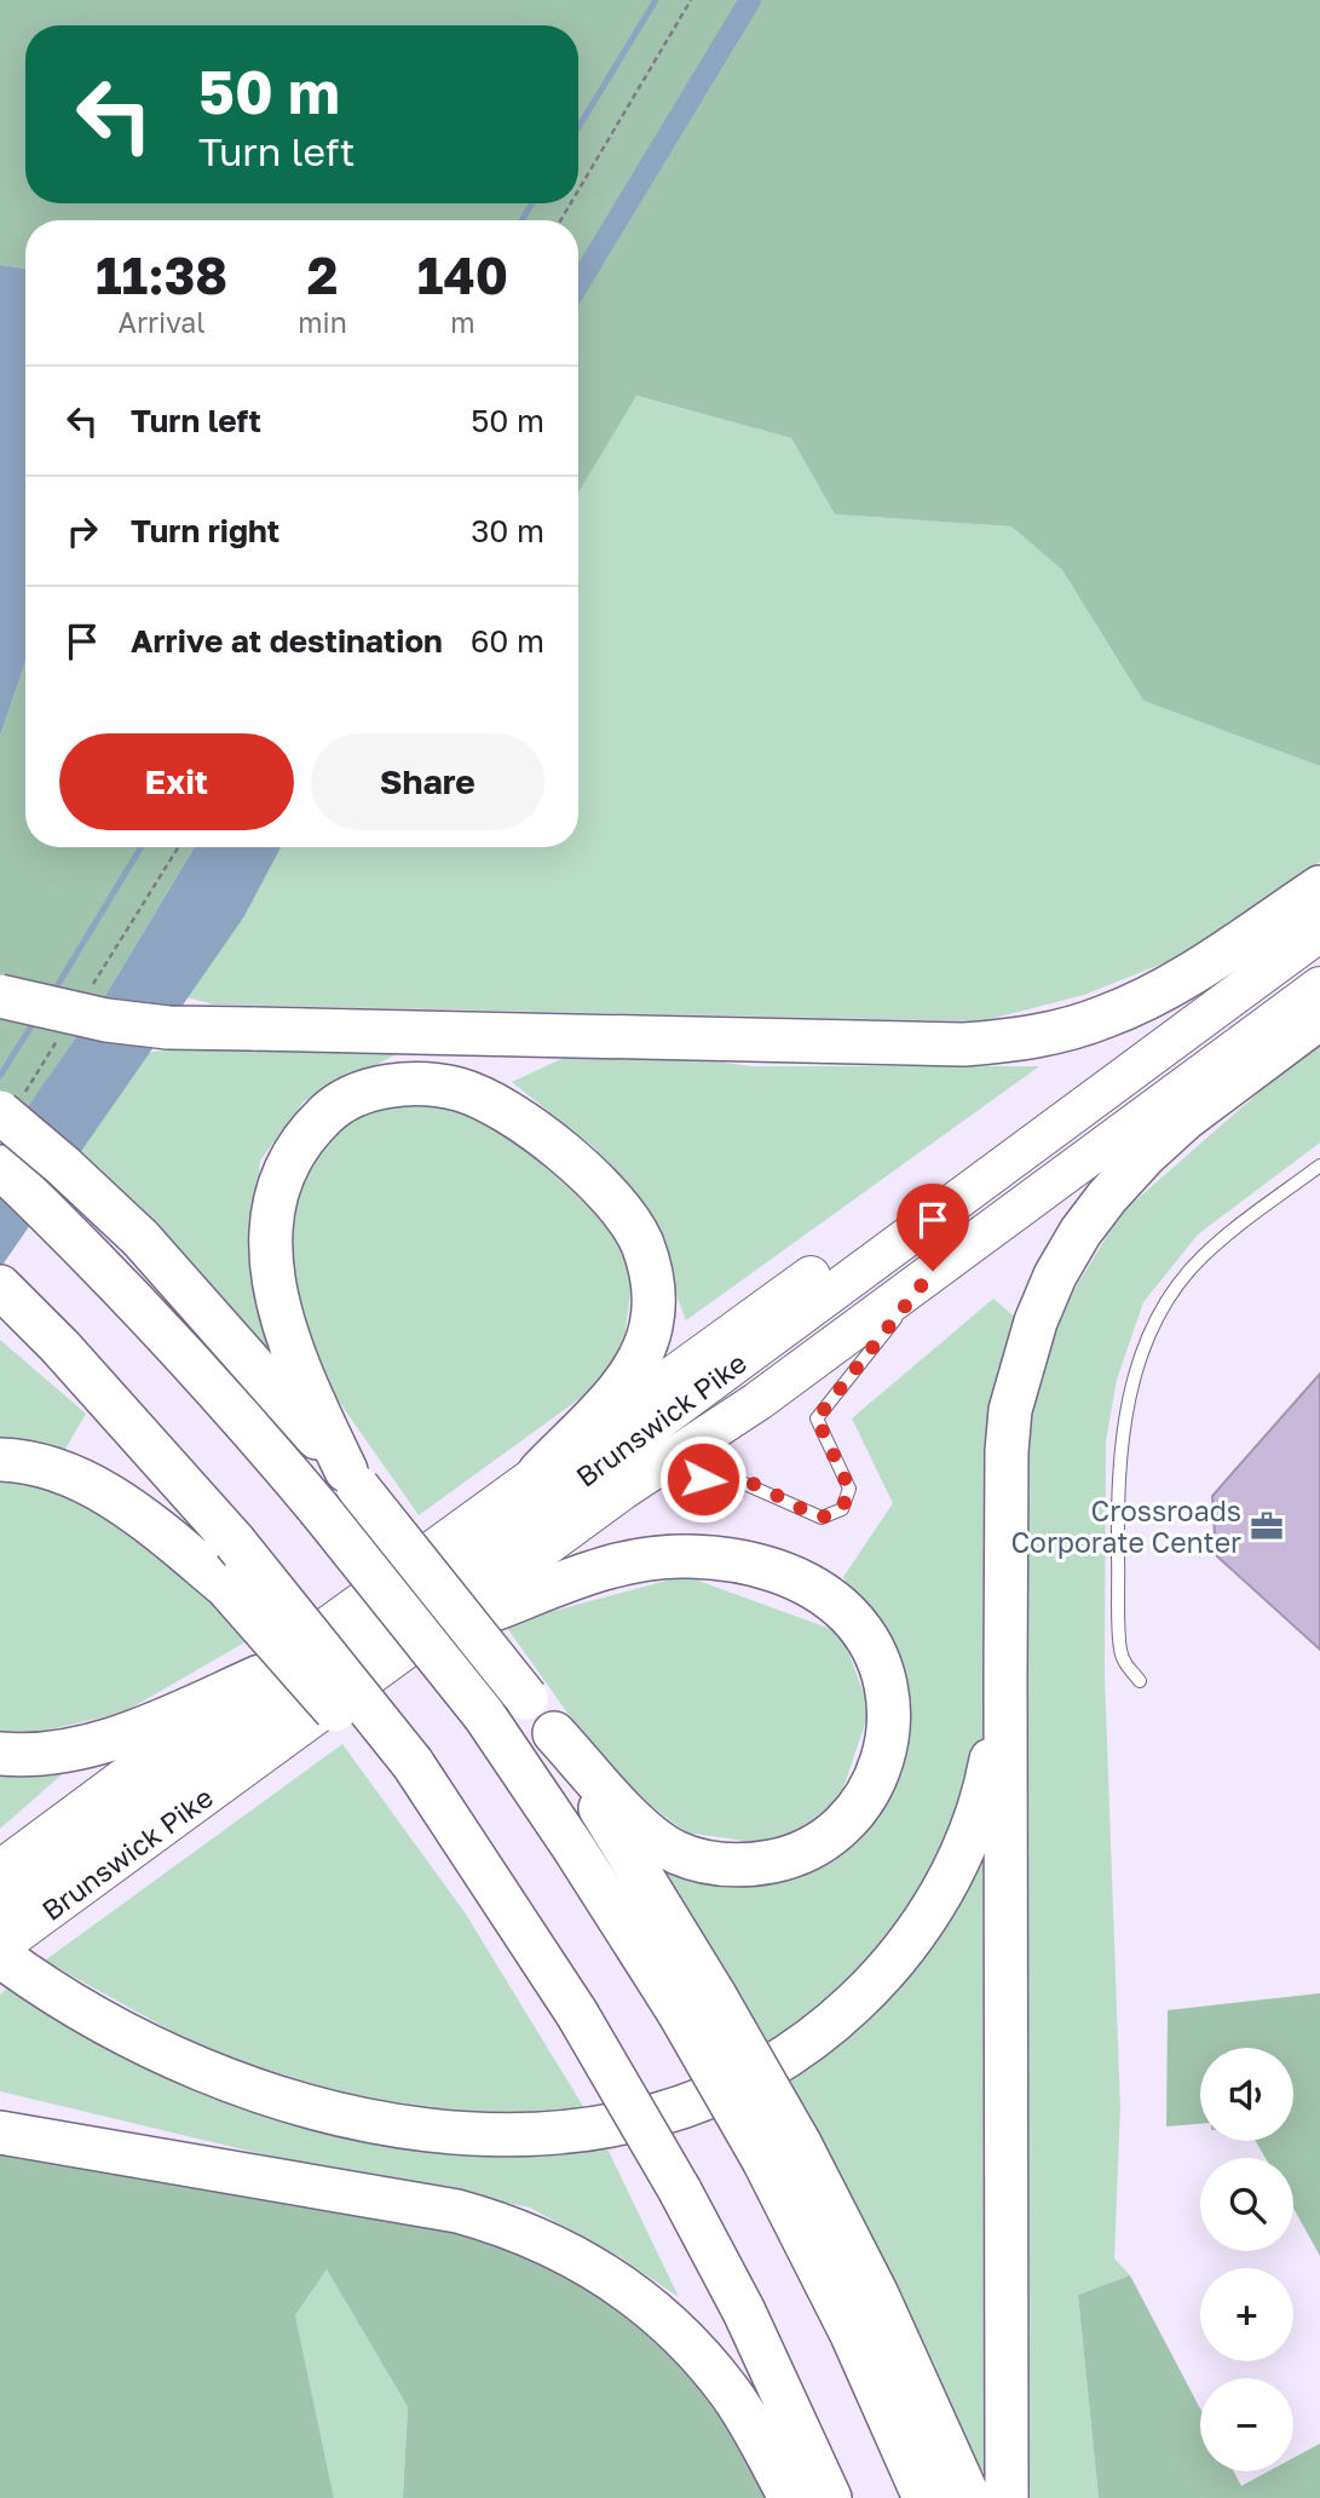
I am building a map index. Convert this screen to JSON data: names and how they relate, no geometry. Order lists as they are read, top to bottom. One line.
{"streets":{"highway":["Brunswick Pike"]},"places":{"office":["Crossroads Corporate Center"]},"page":{"turn":["50 m","Turn left"],"eta":["11:38","Arrival","2","min","140","m"],"list":[{"name":"Turn left","value":"50 m"},{"name":"Turn right","value":"30 m"},{"name":"Arrive at destination","value":"60 m"}],"buttons":["Exit","Share"],"map_buttons":["+","−"]}}
